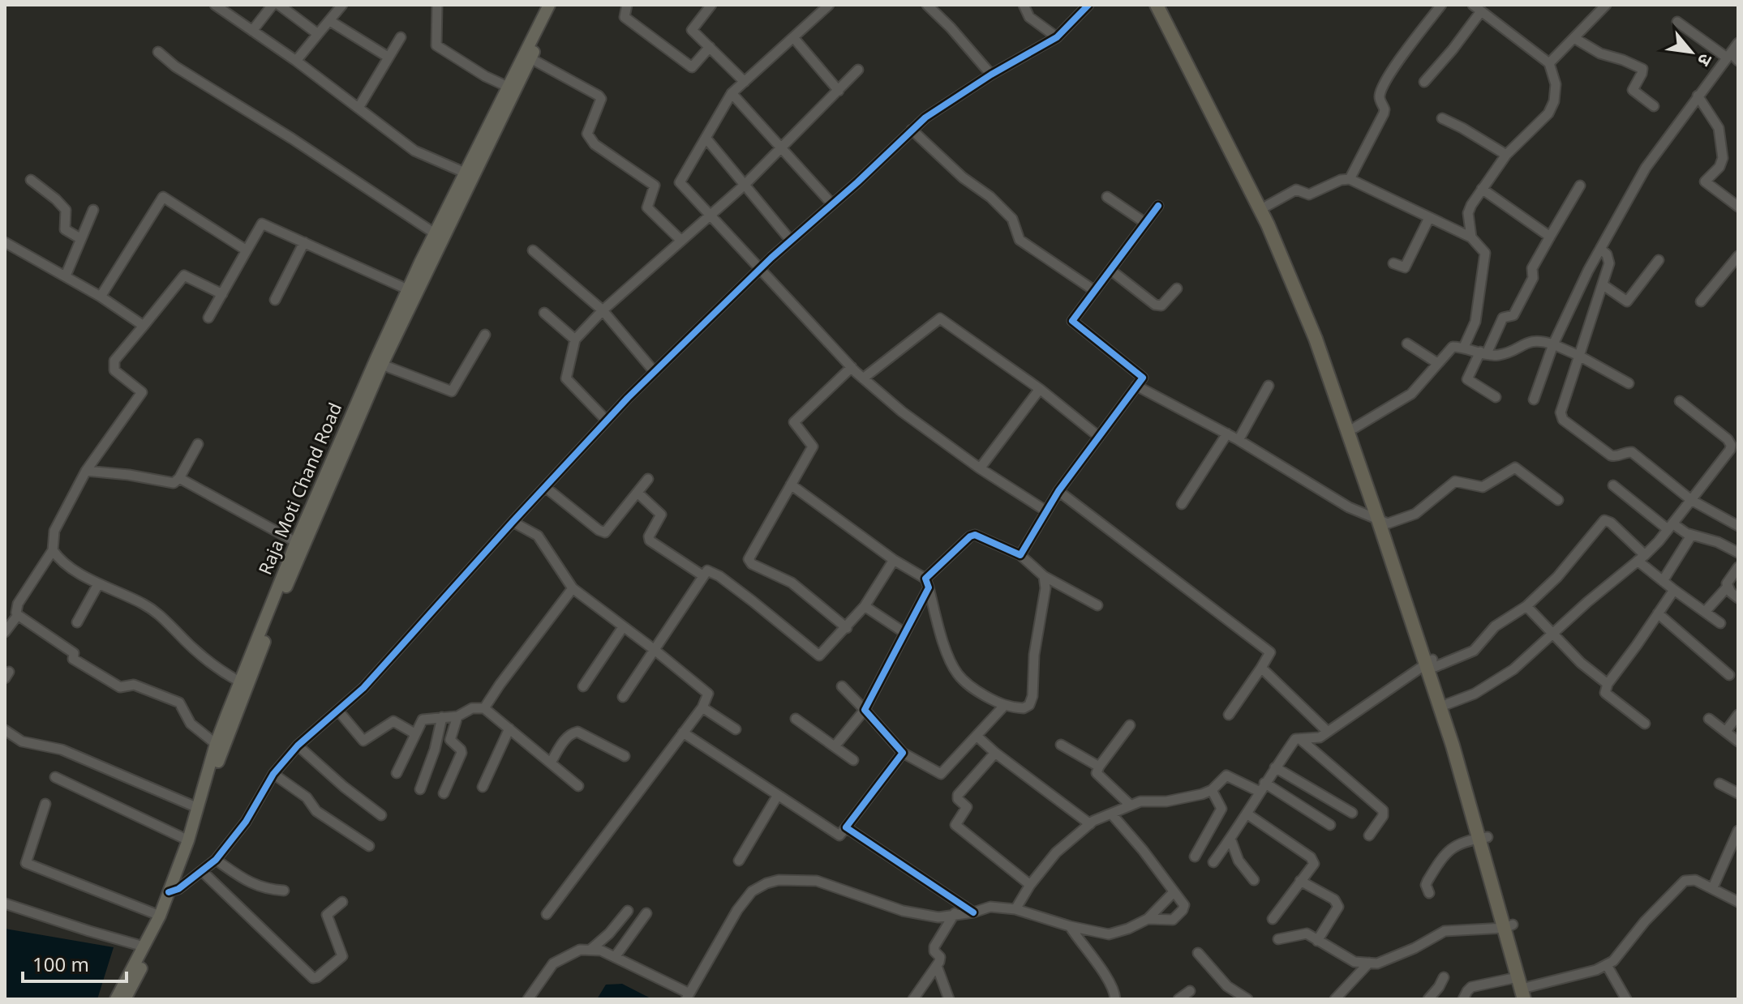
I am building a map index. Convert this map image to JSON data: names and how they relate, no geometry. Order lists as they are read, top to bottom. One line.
{"streets":{"main road":["Raja Moti Chand Road"]},"scale_bar":"100 m","north":"bottom right"}
